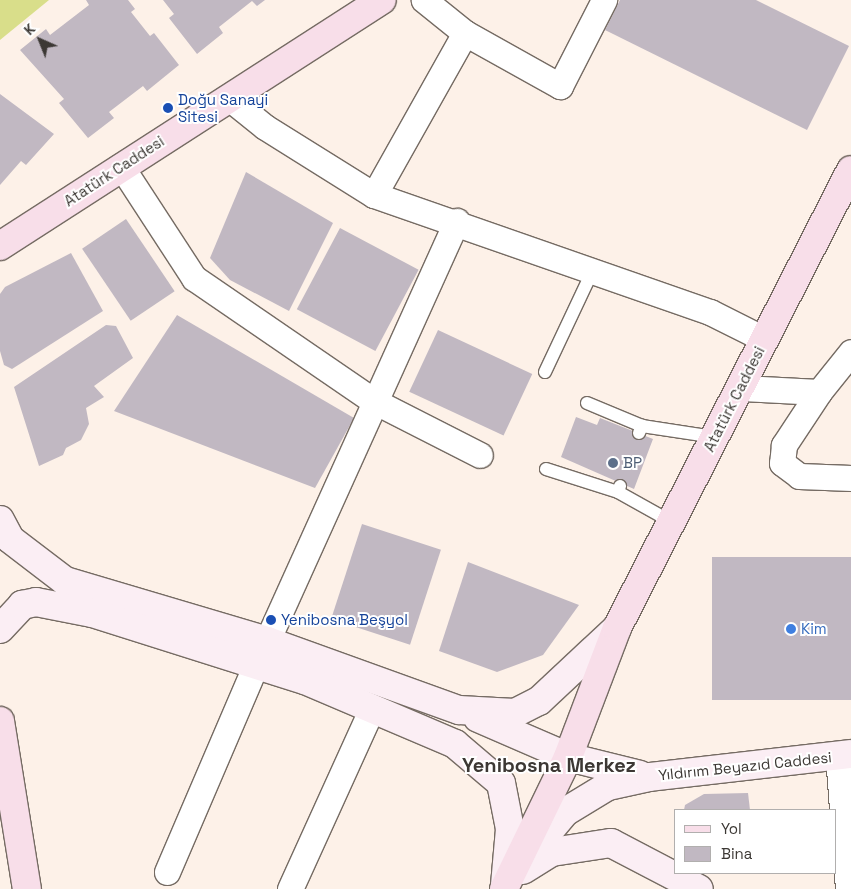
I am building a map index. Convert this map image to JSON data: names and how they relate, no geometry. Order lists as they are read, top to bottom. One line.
{"streets":{"main road":["Atatürk Caddesi","Yıldırım Beyazıd Caddesi"]},"crossings":[["Atatürk Caddesi","Yıldırım Beyazıd Caddesi"]],"districts":["Yenibosna Merkez"],"places":["Doğu Sanayi Sitesi","BP","Yenibosna Beşyol","Kim"],"legend":["Yol","Bina"],"north":"top left"}
